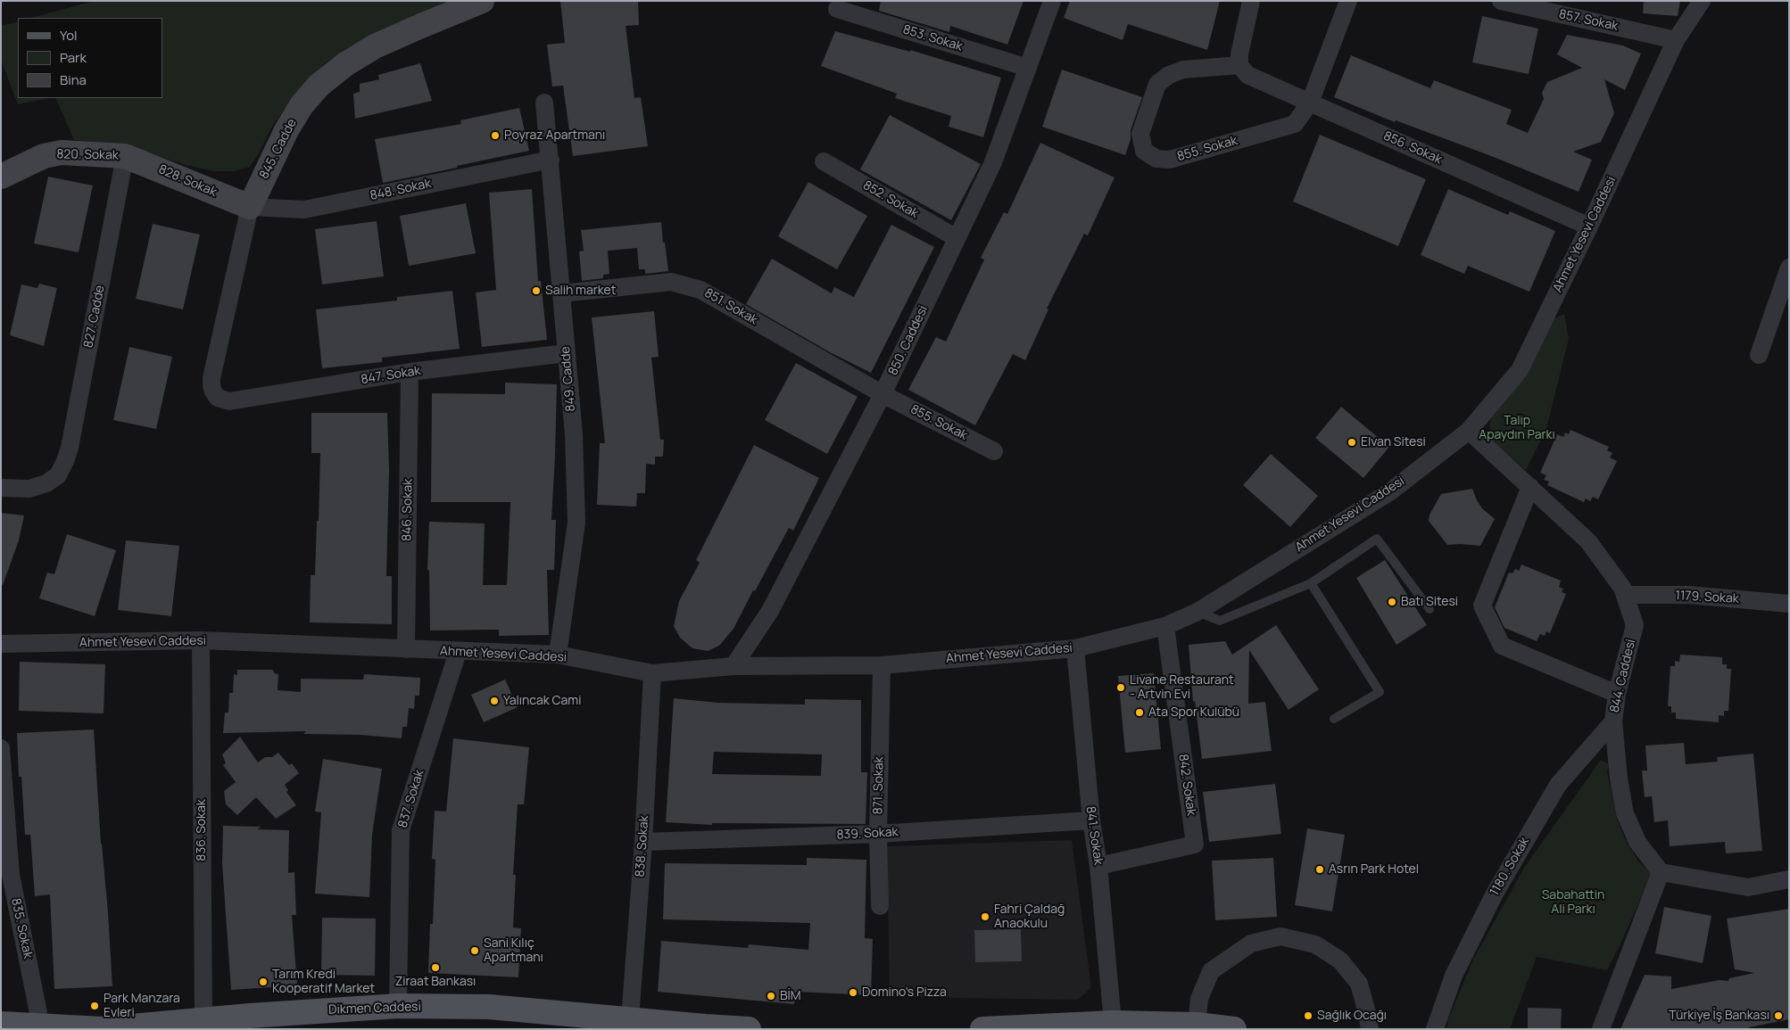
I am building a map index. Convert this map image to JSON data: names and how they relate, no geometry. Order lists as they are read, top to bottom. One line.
{"streets":{"main road":["Dikmen Caddesi"],"street":["857. Sokak","853. Sokak","856. Sokak","845. Cadde","855. Sokak","820. Sokak","828. Sokak","848. Sokak","852. Sokak","Ahmet Yesevi Caddesi","851. Sokak","827. Cadde","850. Caddesi","847. Sokak","849. Cadde","846. Sokak","1179. Sokak","844. Caddesi","842. Sokak","871. Sokak","837. Sokak","836. Sokak","839. Sokak","841. Sokak","838. Sokak","1180. Sokak","835. Sokak"]},"crossings":[["857. Sokak","Ahmet Yesevi Caddesi"],["853. Sokak","850. Caddesi"],["856. Sokak","855. Sokak"],["856. Sokak","Ahmet Yesevi Caddesi"],["845. Cadde","828. Sokak"],["845. Cadde","848. Sokak"],["845. Cadde","847. Sokak"],["855. Sokak","851. Sokak"],["855. Sokak","850. Caddesi"],["820. Sokak","828. Sokak"],["820. Sokak","827. Cadde"],["828. Sokak","848. Sokak"],["828. Sokak","827. Cadde"],["848. Sokak","849. Cadde"],["852. Sokak","850. Caddesi"],["Ahmet Yesevi Caddesi","850. Caddesi"],["Ahmet Yesevi Caddesi","849. Cadde"],["Ahmet Yesevi Caddesi","846. Sokak"],["Ahmet Yesevi Caddesi","844. Caddesi"],["Ahmet Yesevi Caddesi","842. Sokak"],["Ahmet Yesevi Caddesi","871. Sokak"],["Ahmet Yesevi Caddesi","837. Sokak"],["Ahmet Yesevi Caddesi","836. Sokak"],["Ahmet Yesevi Caddesi","841. Sokak"],["Ahmet Yesevi Caddesi","838. Sokak"],["851. Sokak","850. Caddesi"],["851. Sokak","849. Cadde"],["847. Sokak","849. Cadde"],["847. Sokak","846. Sokak"],["1179. Sokak","844. Caddesi"],["844. Caddesi","1180. Sokak"],["842. Sokak","841. Sokak"],["871. Sokak","839. Sokak"],["837. Sokak","Dikmen Caddesi"],["836. Sokak","Dikmen Caddesi"],["839. Sokak","841. Sokak"],["839. Sokak","838. Sokak"],["838. Sokak","Dikmen Caddesi"],["835. Sokak","Dikmen Caddesi"]],"parks":["Talip Apaydın Parkı","Sabahattin Ali Parkı"],"places":["Poyraz Apartmanı","Salih market","Elvan Sitesi","Batı Sitesi","Livane Restaurant - Artvin Evi","Yalıncak Cami","Ata Spor Kulübü","Asrın Park Hotel","Fahri Çaldağ Anaokulu","Sani Kılıç Apartmanı","Ziraat Bankası","Tarım Kredi Kooperatif Market","Domino's Pizza","BİM","Park Manzara Evleri","Sağlık Ocağı","Türkiye İş Bankası"],"legend":["Yol","Park","Bina"]}
